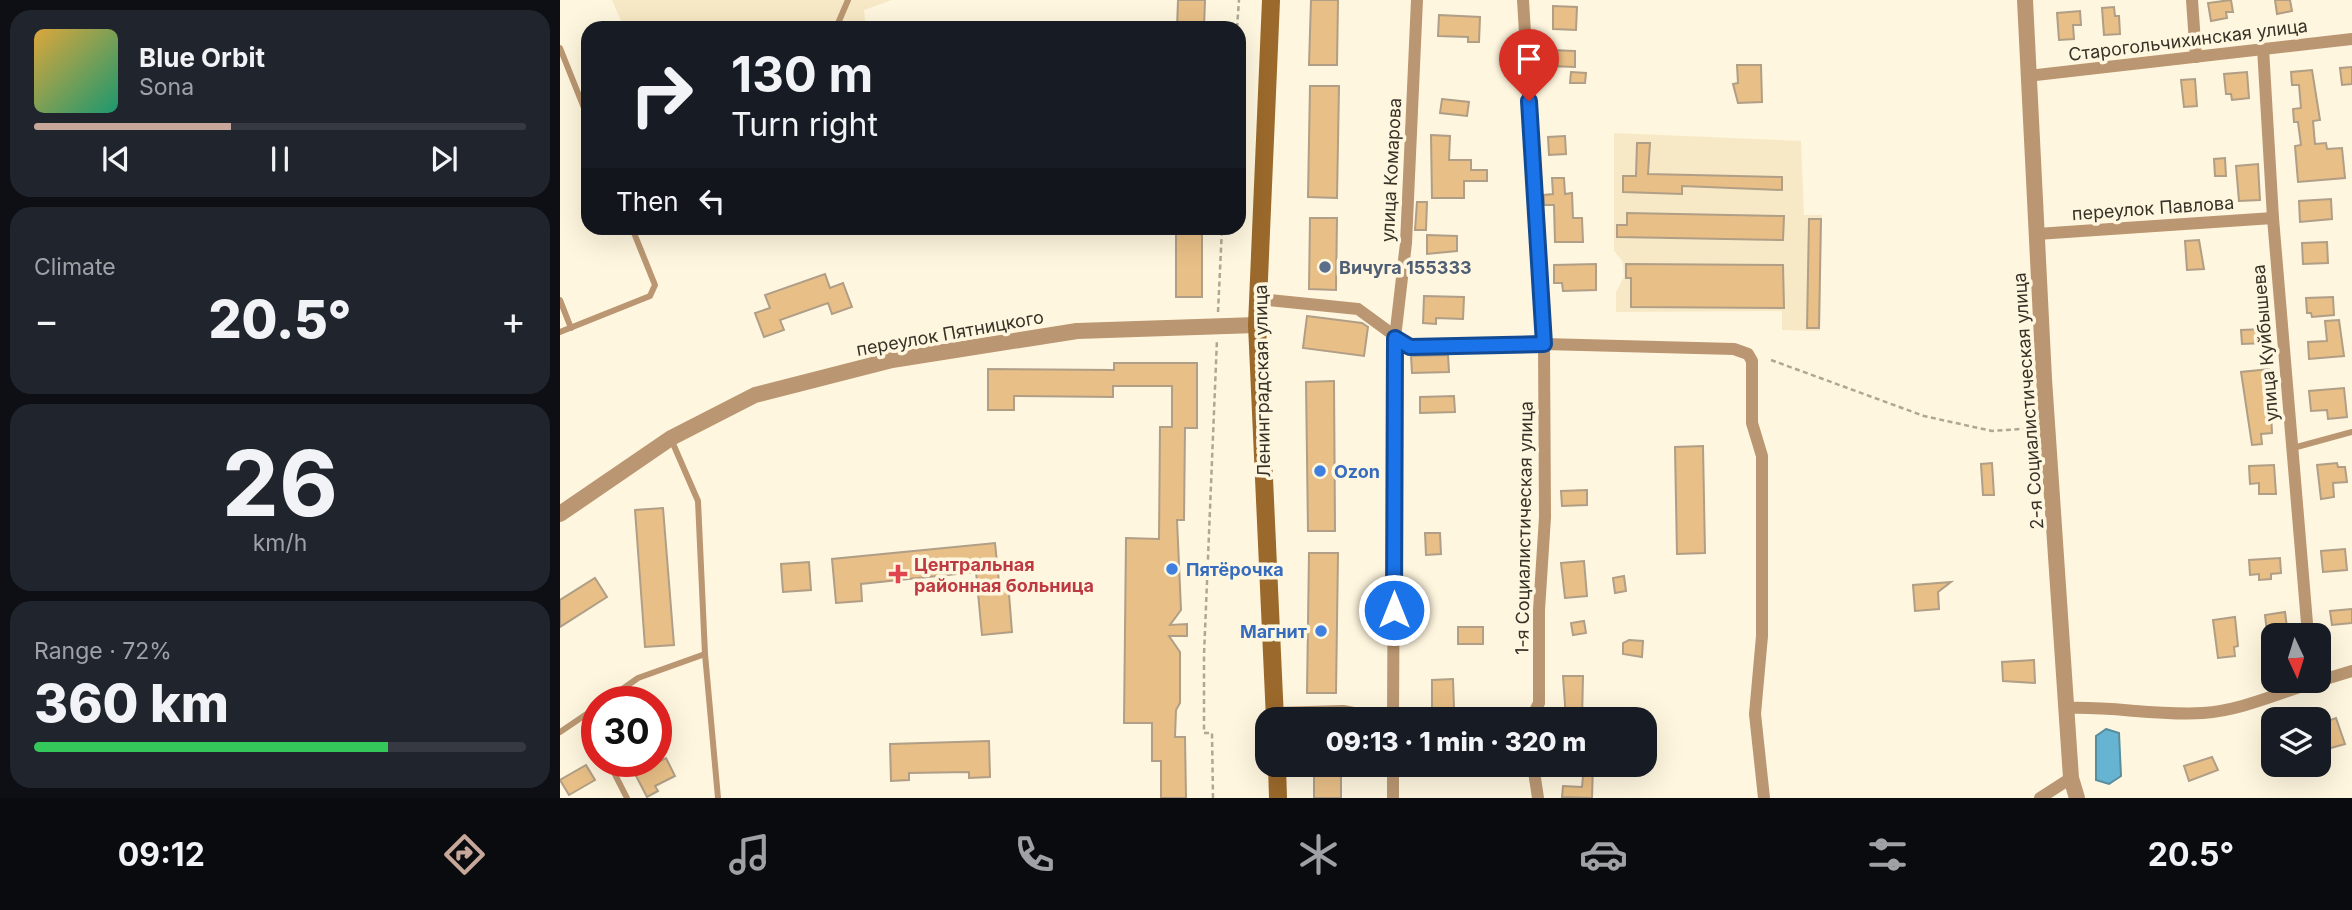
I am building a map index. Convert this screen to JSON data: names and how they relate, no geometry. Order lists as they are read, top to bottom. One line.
{"streets":{"main road":["Ленинградская улица"],"street":["Старогольчихинская улица","улица Комарова","переулок Павлова","переулок Пятницкого","улица Куйбышева","2-я Социалистическая улица","1-я Социалистическая улица"]},"crossings":[["Старогольчихинская улица","улица Куйбышева"],["Старогольчихинская улица","2-я Социалистическая улица"],["переулок Павлова","улица Куйбышева"],["переулок Павлова","2-я Социалистическая улица"],["переулок Пятницкого","Ленинградская улица"]],"places":{"other":["Вичуга 155333","Ozon","Пятёрочка","Магнит"],"health":["Центральная районная больница"]},"north":"bottom","page":{"turn":["130 m","Turn right"],"song":["Blue Orbit","Sona"],"then":"Then","tile":["Climate",["26","km/h"],["Range · 72%","360 km"]],"heat":["−","20.5°","+"],"limit":"30","trip":"09:13 · 1 min · 320 m","tabs":["09:12","20.5°"]}}
